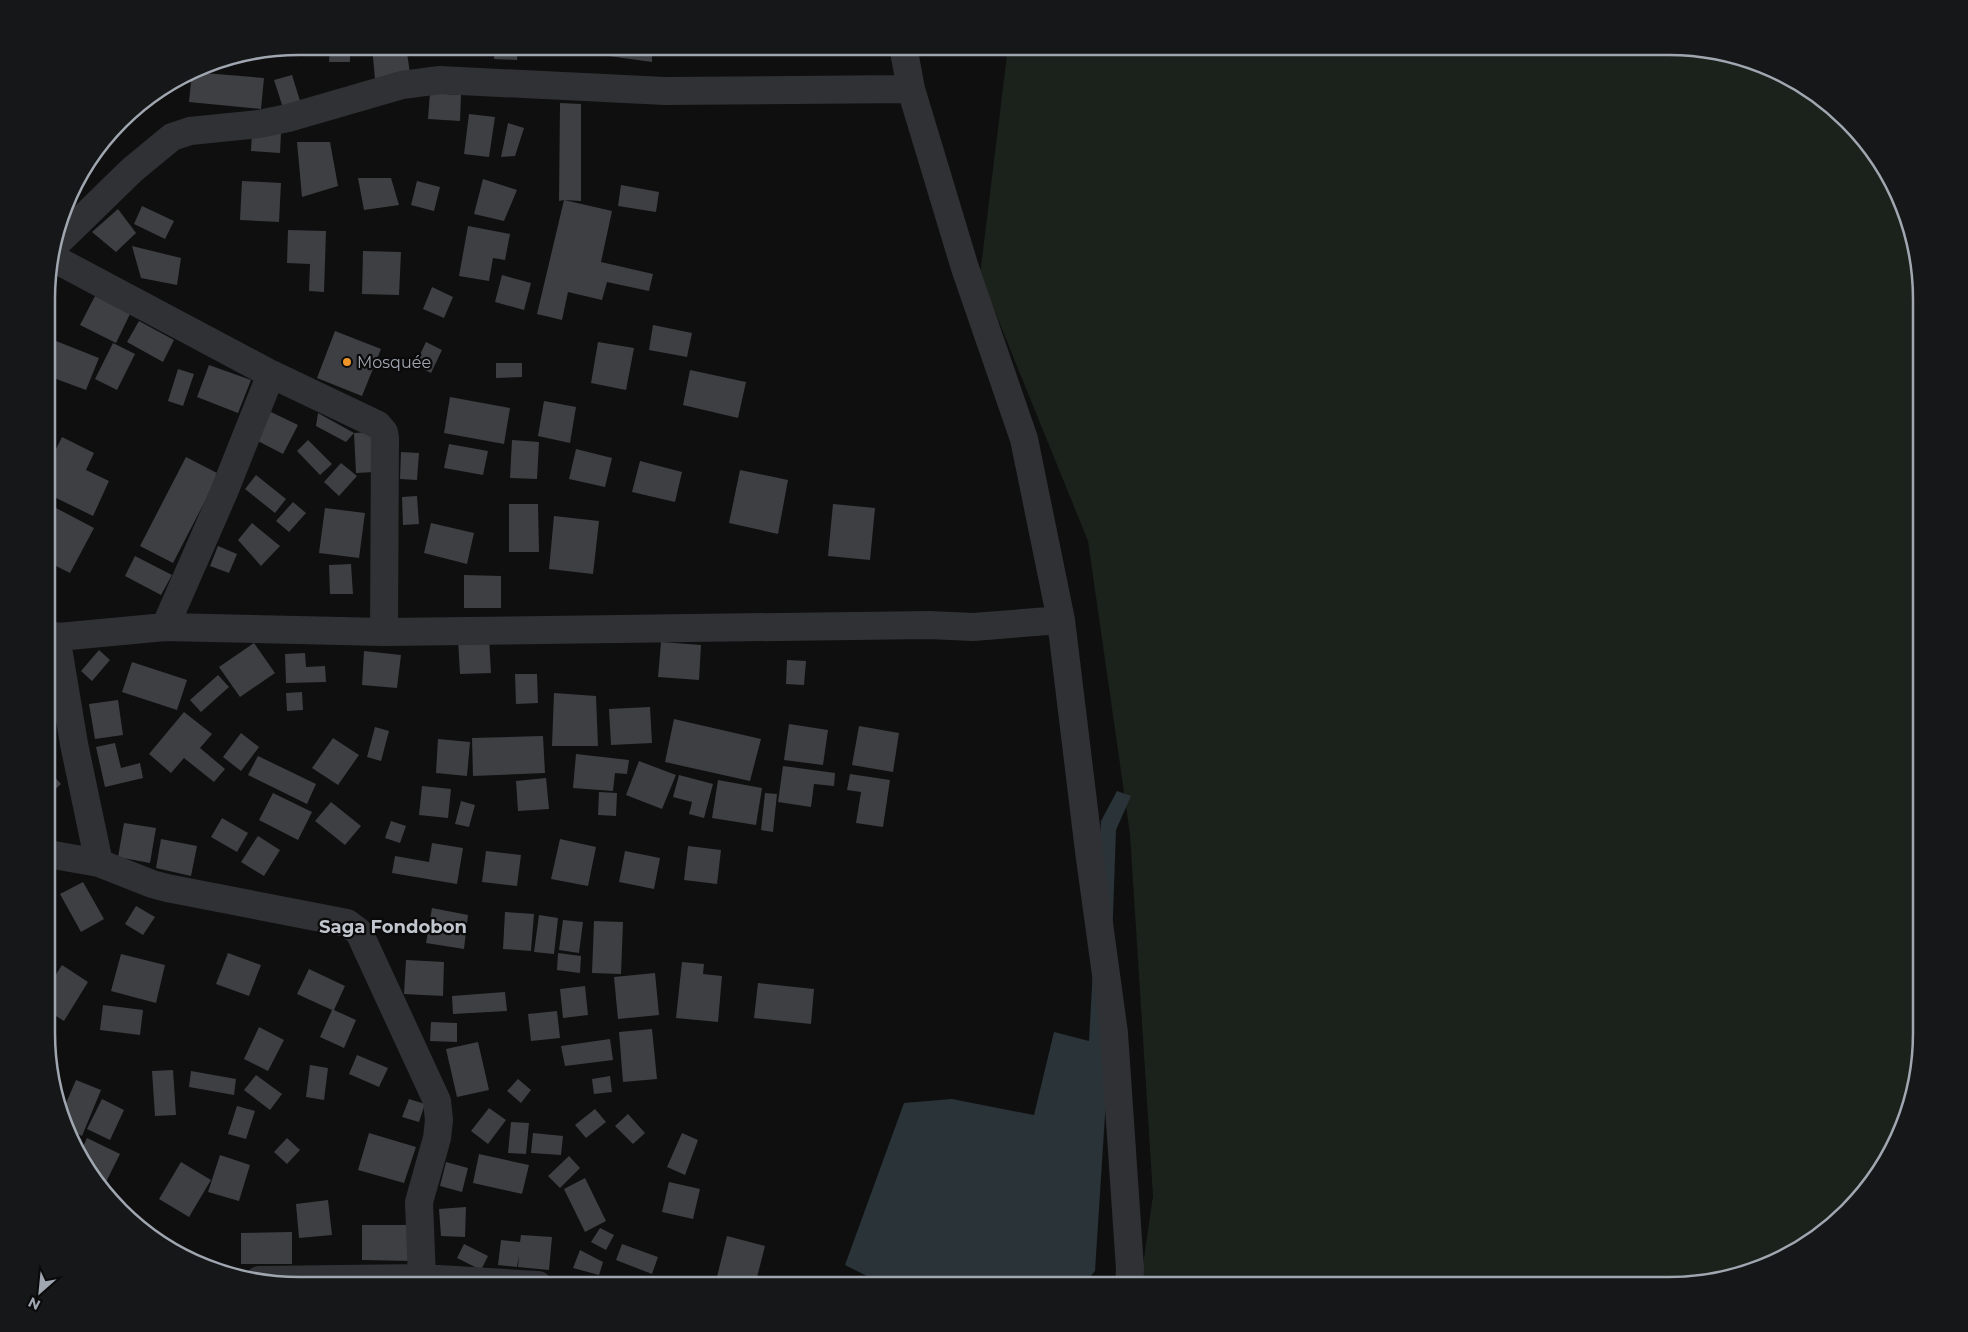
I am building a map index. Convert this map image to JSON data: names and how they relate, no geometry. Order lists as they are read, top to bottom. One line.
{"districts":["Saga Fondobon"],"places":["Mosquée"],"north":"bottom left"}
